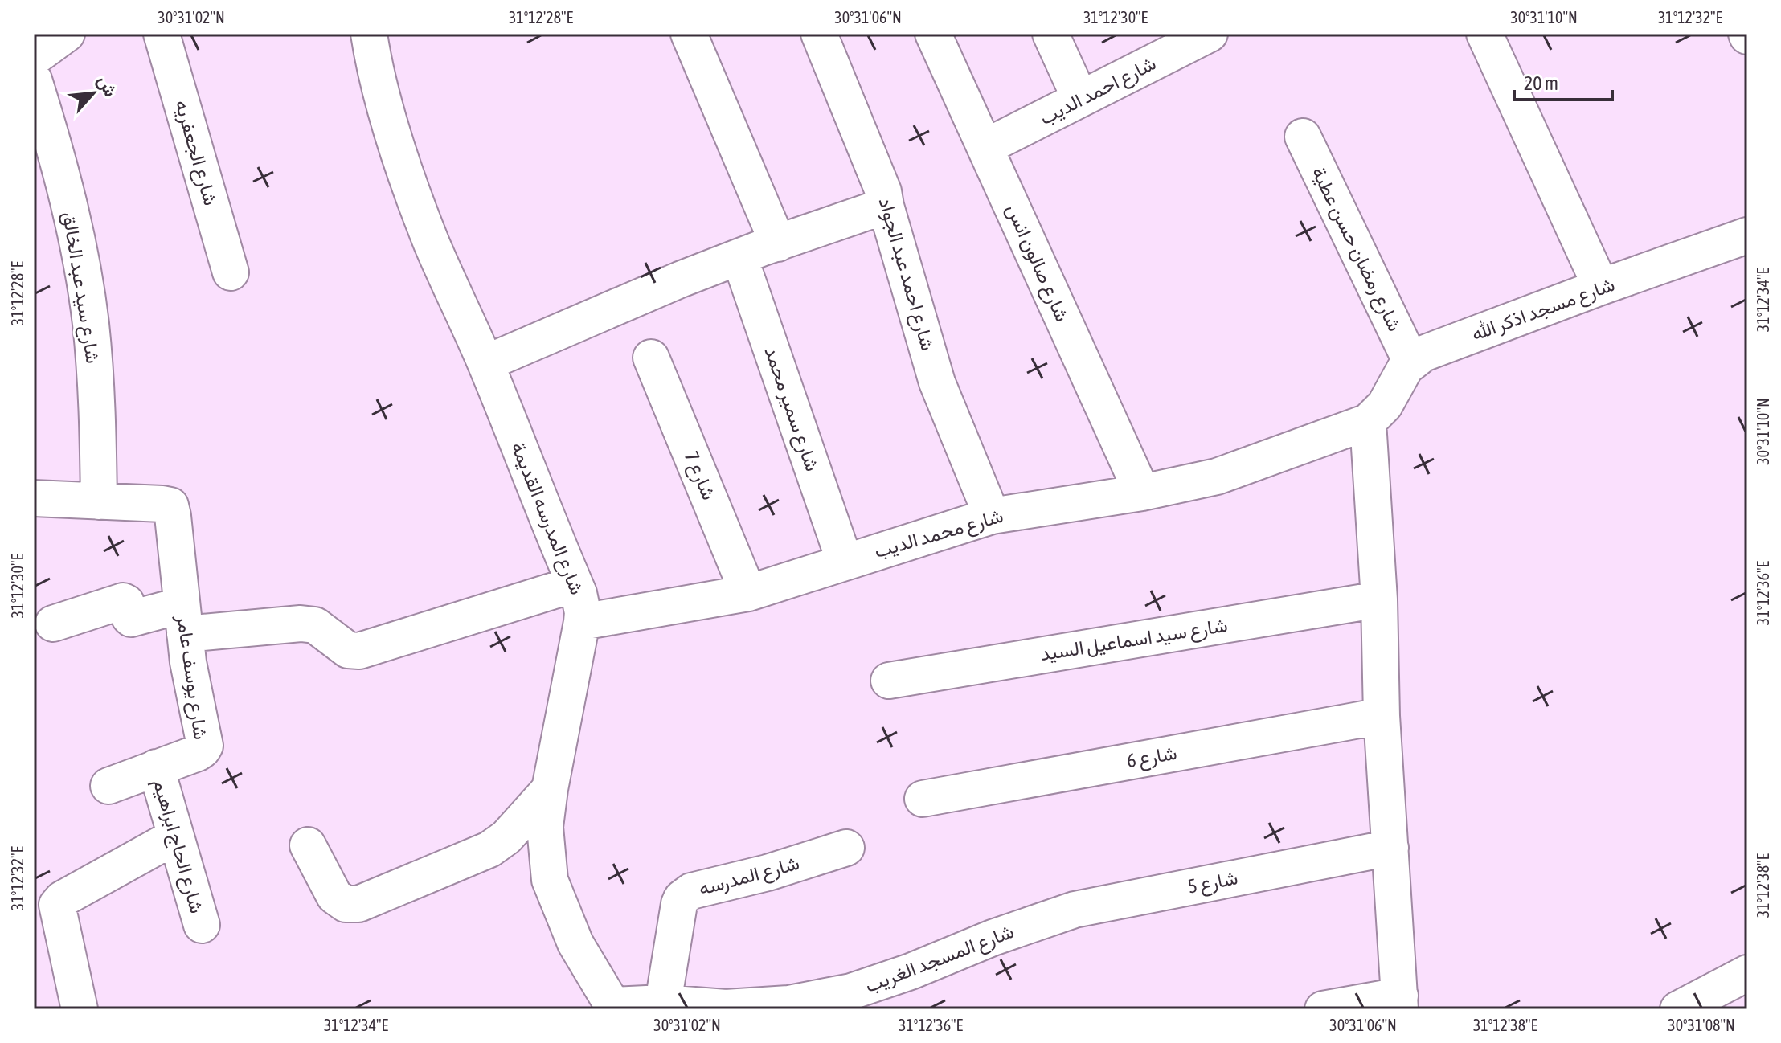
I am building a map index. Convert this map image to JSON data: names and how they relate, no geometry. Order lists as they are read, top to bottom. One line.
{"streets":{"street":["شارع احمد الديب","شارع الجعفريه","شارع رمضان حسن عطية","شارع صالون انس","شارع احمد عبد الجواد","شارع سيد عبد الخالق","شارع مسجد اذكر الله","شارع سمير محمد","شارع 7","شارع المدرسه القديمة","شارع محمد الديب","شارع سيد اسماعيل السيد","شارع يوسف عامر","شارع 6","شارع الحاج ابراهيم","شارع المدرسه","شارع 5","شارع المسجد الغريب"]},"crossings":[["شارع احمد الديب","شارع صالون انس"],["شارع رمضان حسن عطية","شارع مسجد اذكر الله"],["شارع صالون انس","شارع محمد الديب"],["شارع احمد عبد الجواد","شارع محمد الديب"],["شارع سيد عبد الخالق","شارع يوسف عامر"],["شارع مسجد اذكر الله","شارع محمد الديب"],["شارع سمير محمد","شارع محمد الديب"],["شارع 7","شارع محمد الديب"],["شارع المدرسه القديمة","شارع محمد الديب"],["شارع المدرسه القديمة","شارع المسجد الغريب"],["شارع يوسف عامر","شارع الحاج ابراهيم"],["شارع المدرسه","شارع المسجد الغريب"],["شارع 5","شارع المسجد الغريب"]],"scale_bar":"20 m","north":"top right","coordinates":["30°31'02\"N","31°12'28\"E","30°31'06\"N","31°12'30\"E","30°31'10\"N","31°12'32\"E","31°12'34\"E","31°12'36\"E","31°12'38\"E","30°31'08\"N"]}
